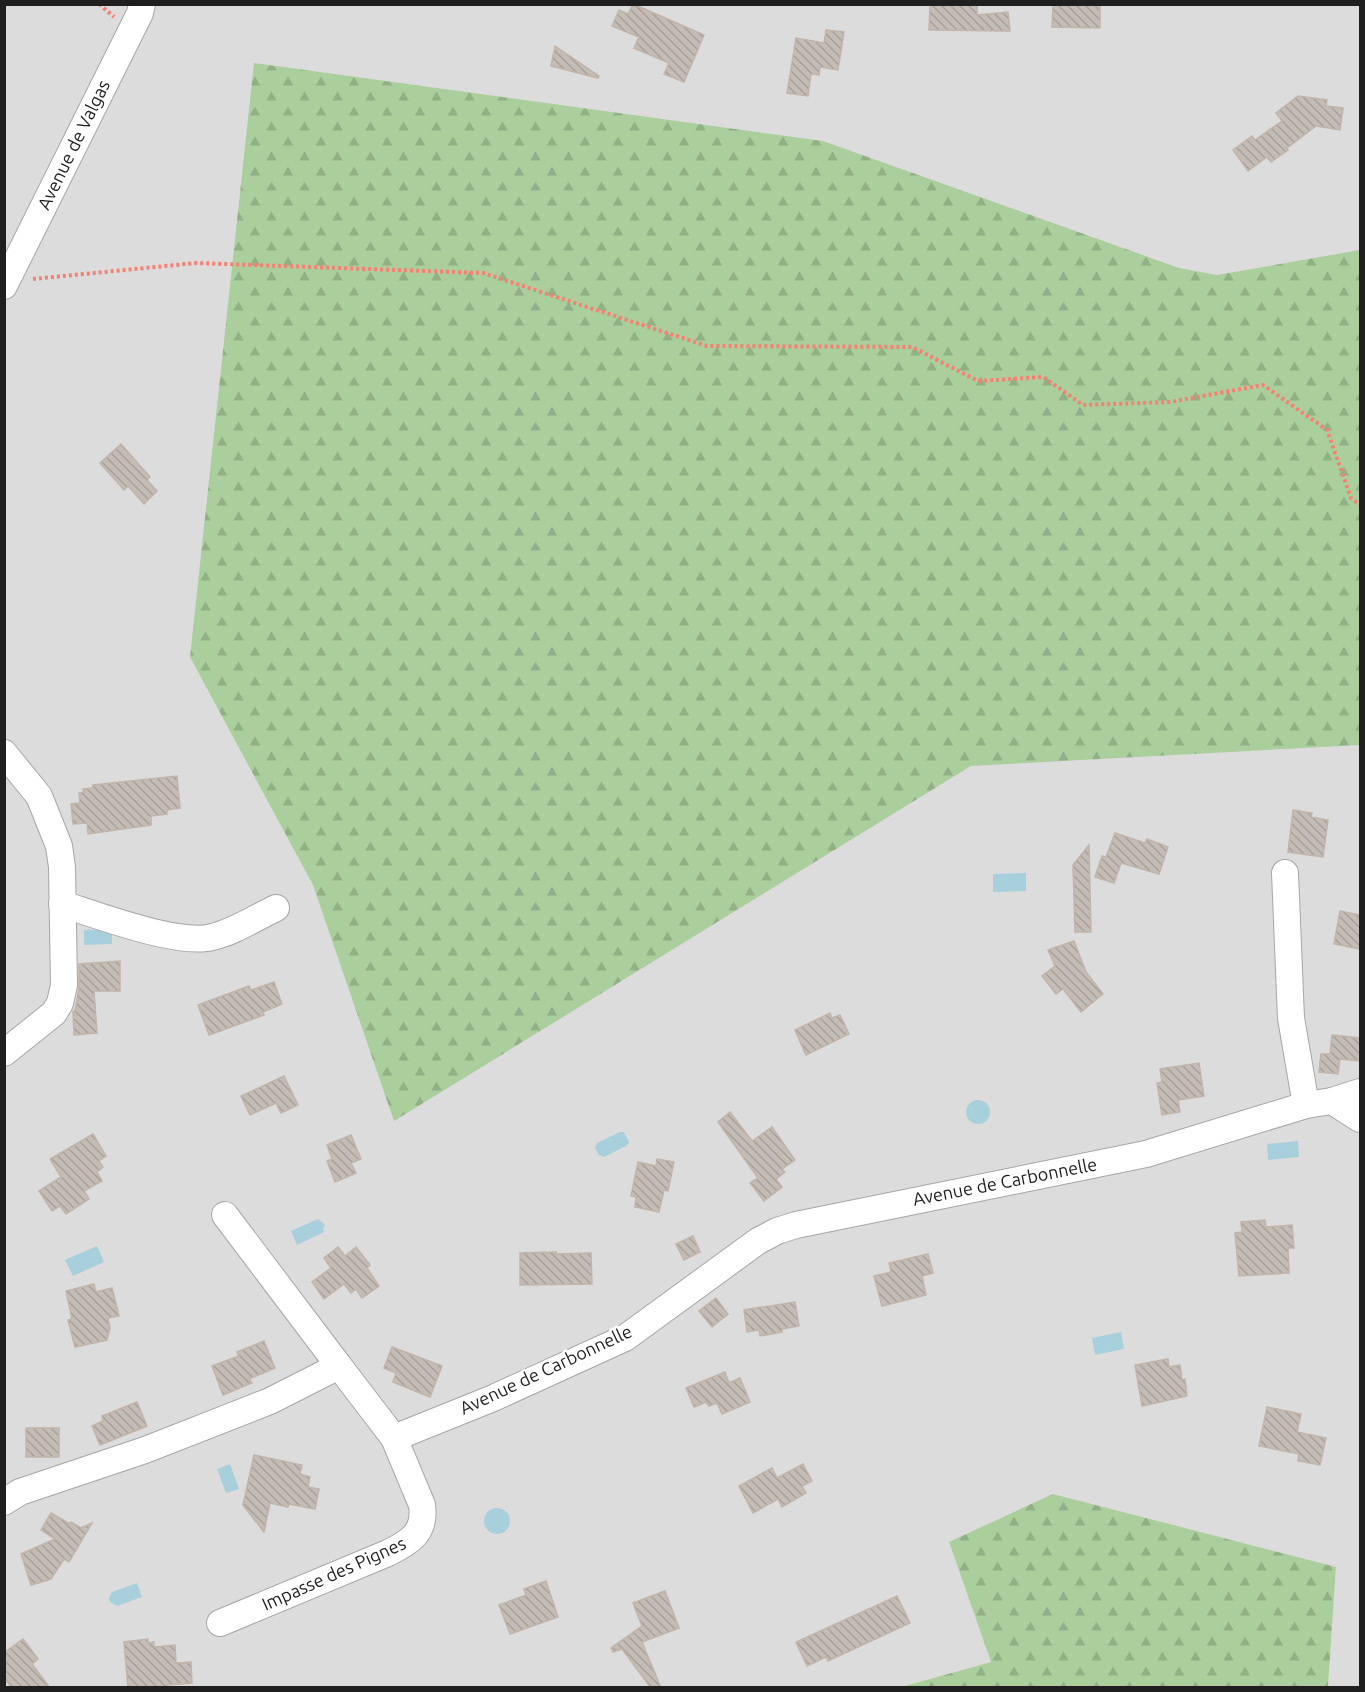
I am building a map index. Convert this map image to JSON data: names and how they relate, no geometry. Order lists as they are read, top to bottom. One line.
{"streets":{"street":["Avenue de Valgas","Avenue de Carbonnelle","Impasse des Pignes"]},"crossings":[["Avenue de Carbonnelle","Impasse des Pignes"]]}
